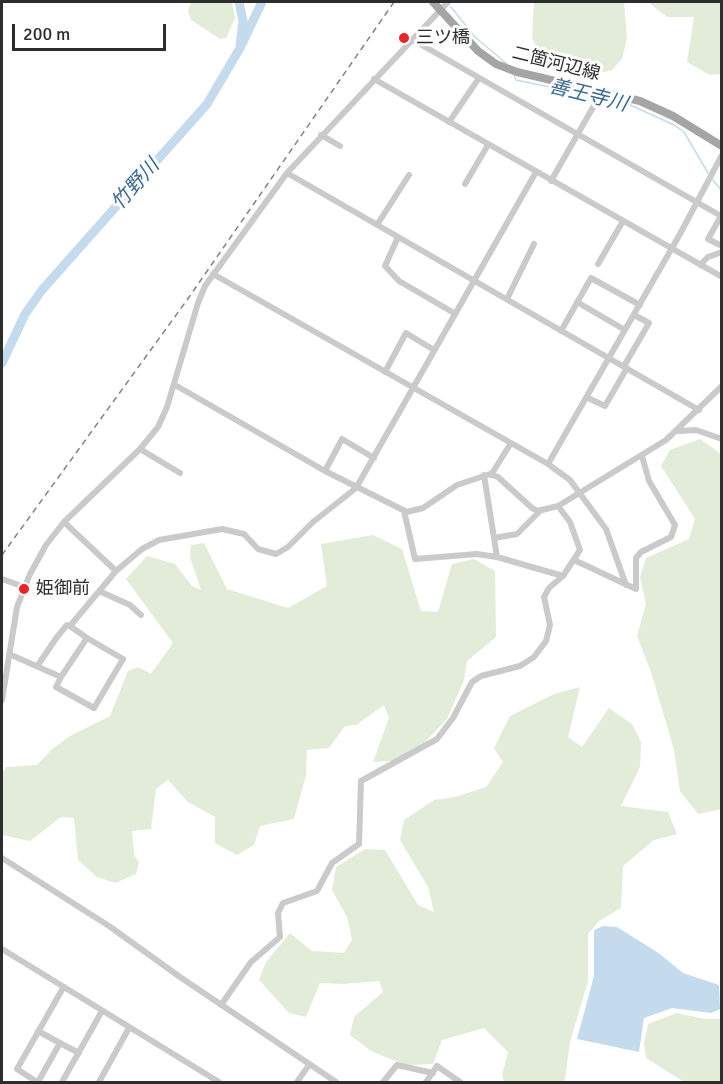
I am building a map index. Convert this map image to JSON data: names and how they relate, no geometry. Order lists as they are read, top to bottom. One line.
{"streets":{"main road":["二箇河辺線"]},"water":["善王寺川","竹野川"],"places":["三ツ橋","姫御前"],"scale_bar":"200 m"}
